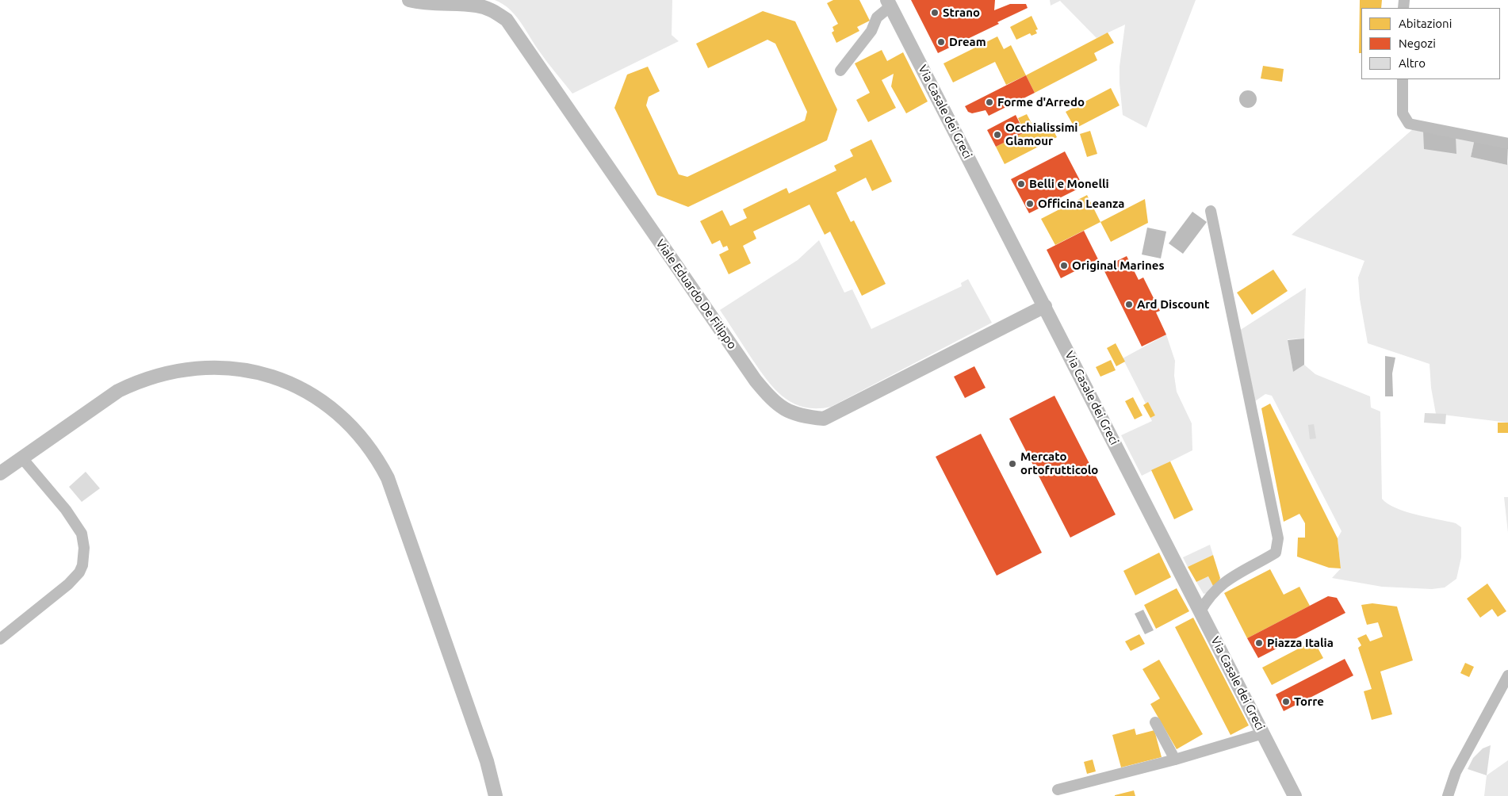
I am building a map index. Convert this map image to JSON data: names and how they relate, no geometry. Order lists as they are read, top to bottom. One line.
{"streets":{"street":["Via Casale dei Greci","Viale Eduardo De Filippo"]},"crossings":[["Via Casale dei Greci","Viale Eduardo De Filippo"]],"places":["Strano","Dream","Forme d'Arredo","Occhialissimi Glamour","Belli e Monelli","Officina Leanza","Original Marines","Ard Discount","Mercato ortofrutticolo","Piazza Italia","Torre"],"legend":["Abitazioni","Negozi","Altro"]}
